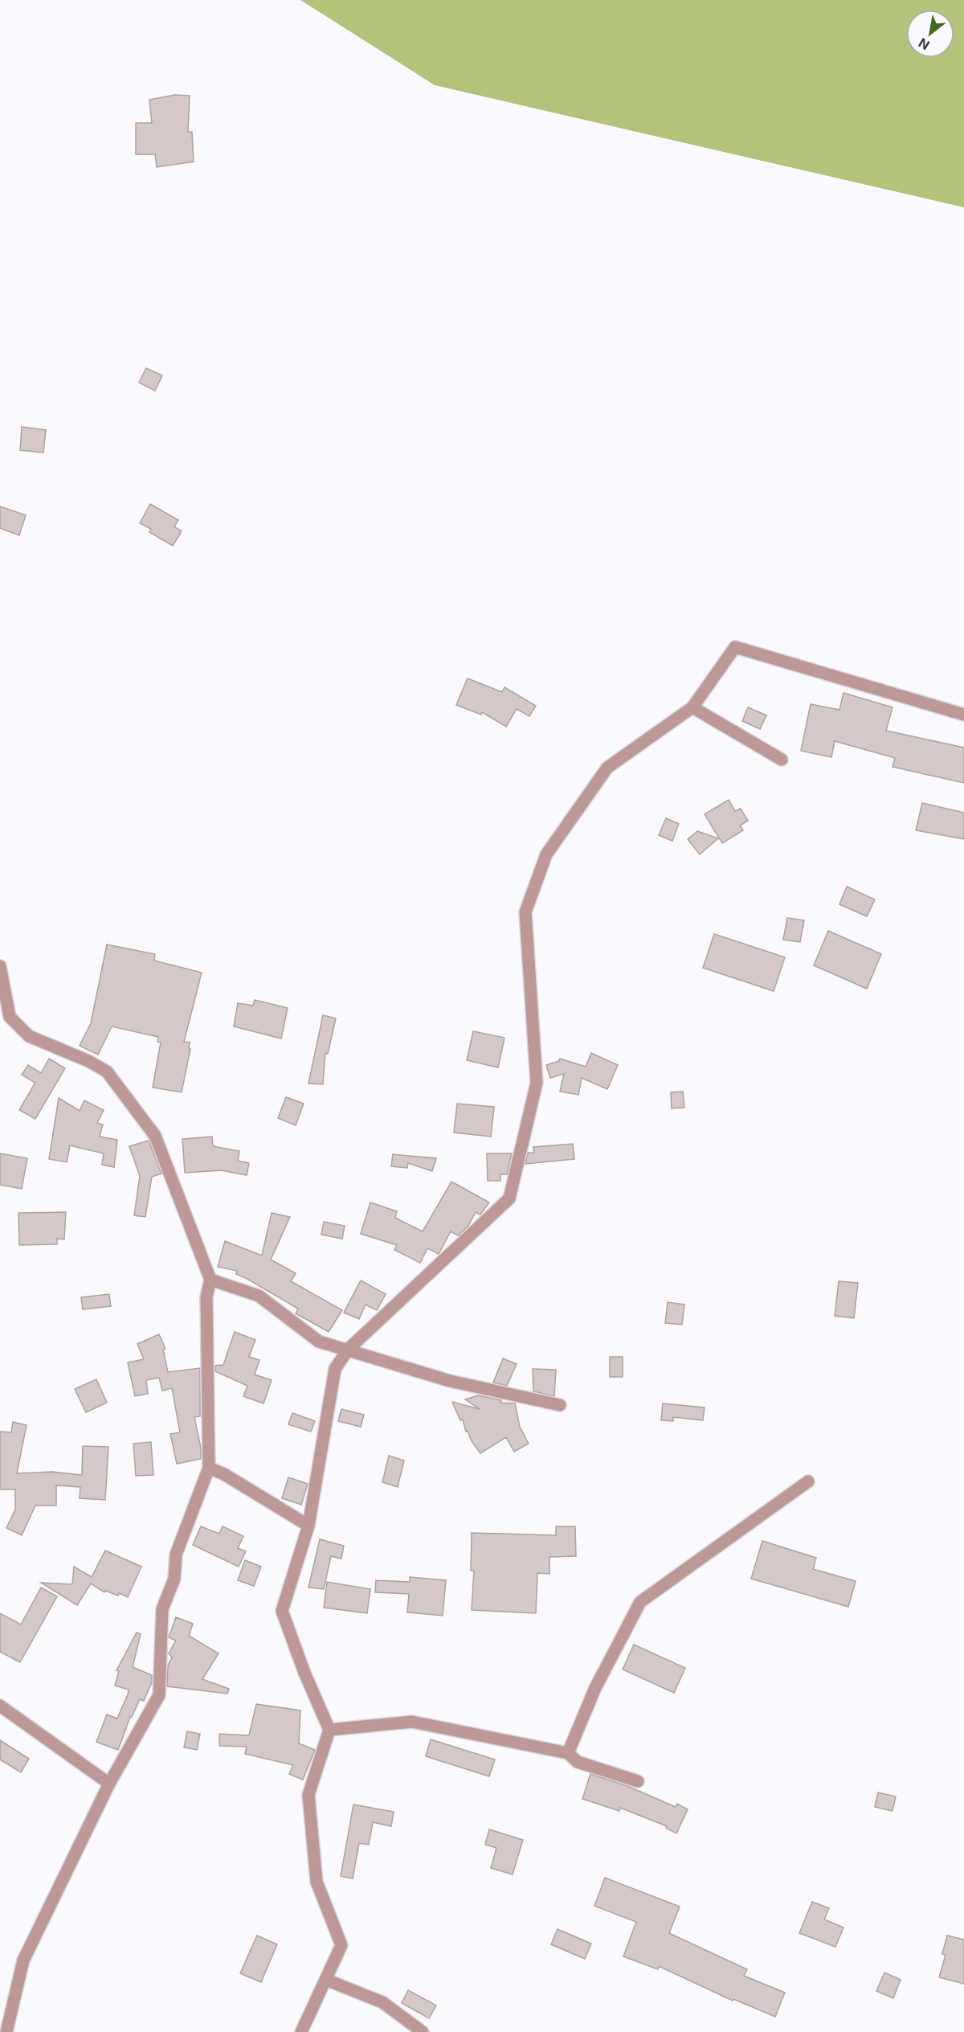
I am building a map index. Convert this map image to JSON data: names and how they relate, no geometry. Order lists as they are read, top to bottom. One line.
{"north":"bottom left"}
